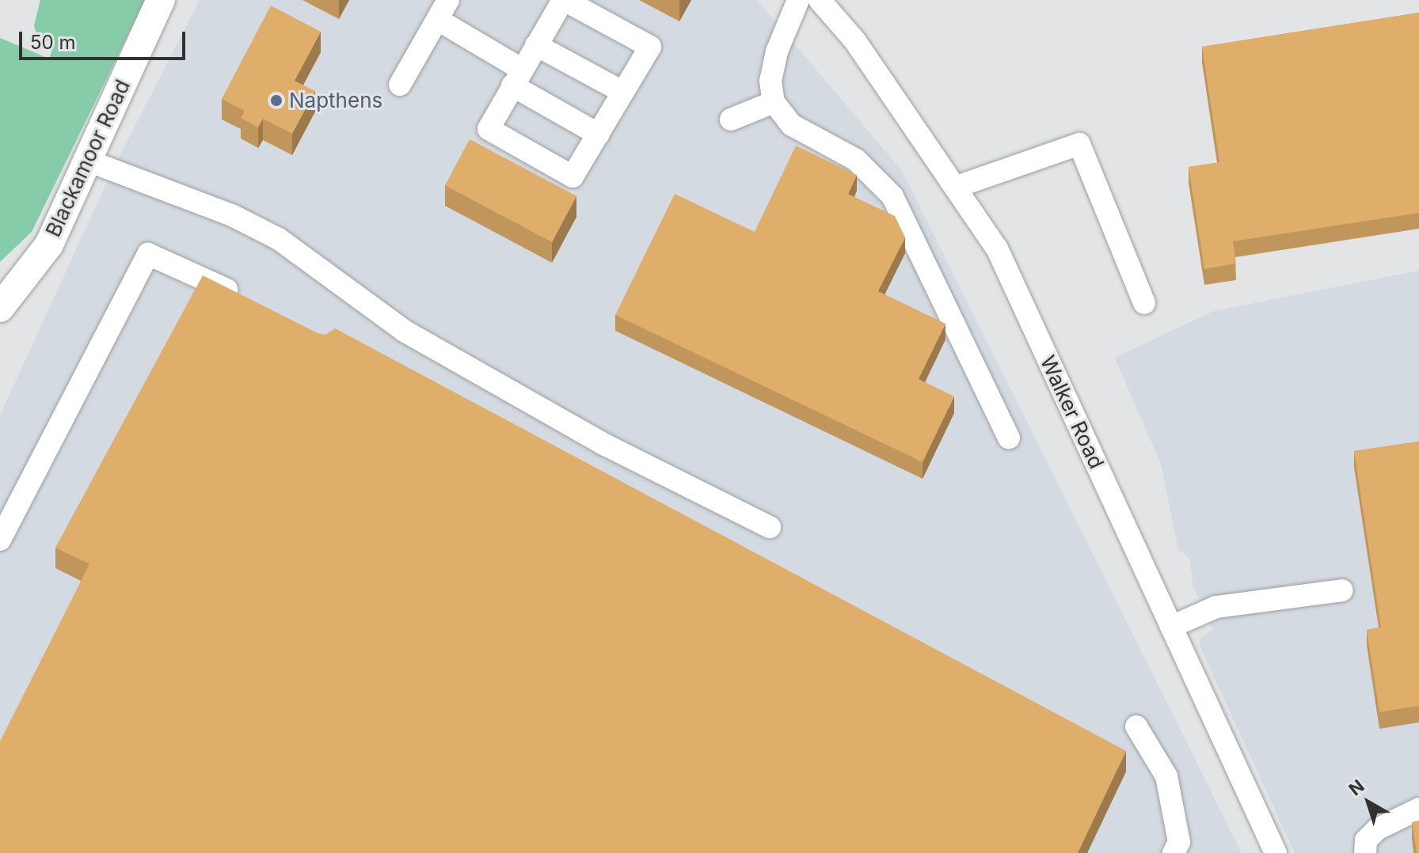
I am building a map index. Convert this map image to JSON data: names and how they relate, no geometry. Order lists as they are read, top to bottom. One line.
{"streets":{"main road":["Blackamoor Road"],"street":["Walker Road"]},"places":["Napthens"],"scale_bar":"50 m","north":"top left"}
